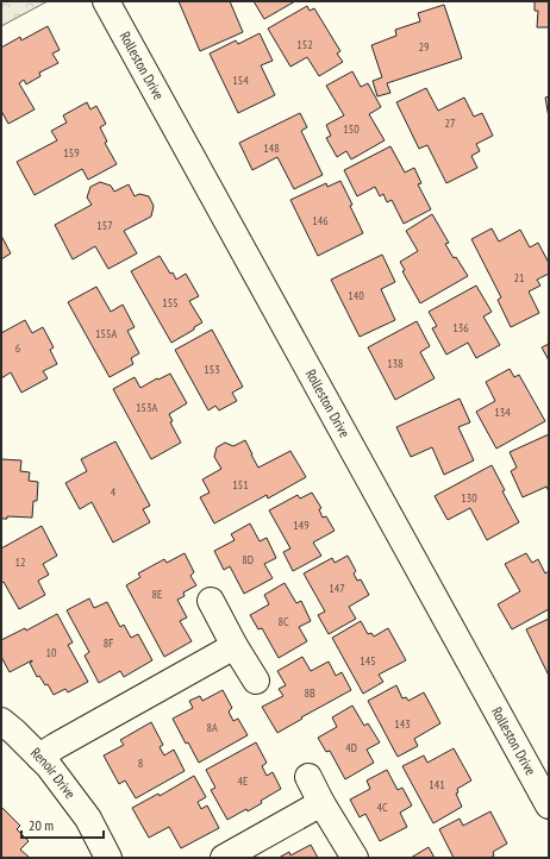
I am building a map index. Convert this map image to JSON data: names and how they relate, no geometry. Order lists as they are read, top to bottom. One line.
{"streets":{"main road":["Rolleston Drive","Renoir Drive"]},"house_numbers":["152","29","154","27","150","148","159","146","157","21","140","155","136","155A","6","138","153","153A","134","151","4","130","149","8D","12","147","8E","8C","8F","10","145","8B","143","8A","4D","8","4E","141","4C"],"scale_bar":"20 m"}
